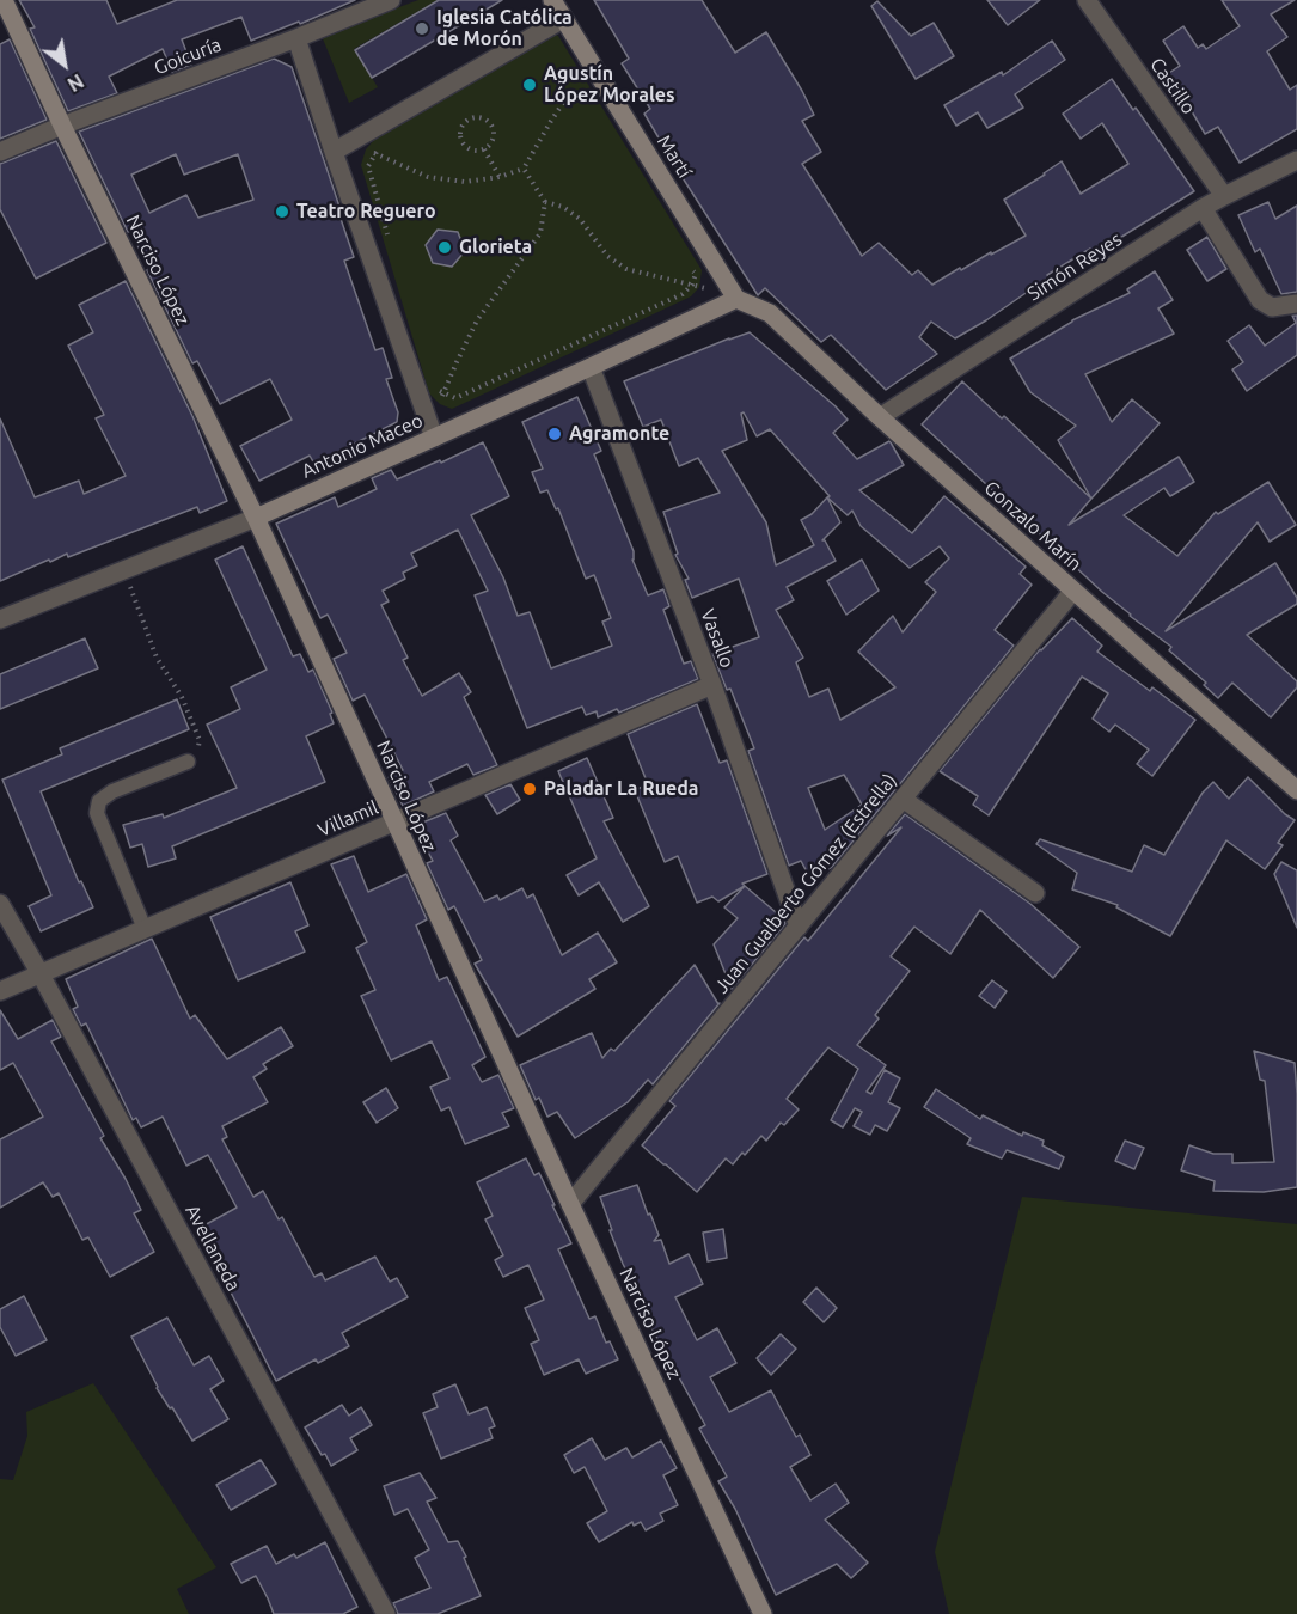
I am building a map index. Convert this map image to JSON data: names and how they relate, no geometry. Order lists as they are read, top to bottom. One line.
{"streets":{"street":["Goicuría","Castillo","Martí","Simón Reyes","Narciso López","Antonio Maceo","Gonzalo Marín","Vasallo","Villamil","Juan Gualberto Gómez (Estrella)","Avellaneda"]},"crossings":[["Goicuría","Narciso López"],["Castillo","Simón Reyes"],["Martí","Antonio Maceo"],["Martí","Gonzalo Marín"],["Simón Reyes","Gonzalo Marín"],["Narciso López","Antonio Maceo"],["Narciso López","Villamil"],["Narciso López","Juan Gualberto Gómez (Estrella)"],["Antonio Maceo","Gonzalo Marín"],["Antonio Maceo","Vasallo"],["Gonzalo Marín","Juan Gualberto Gómez (Estrella)"],["Vasallo","Villamil"],["Vasallo","Juan Gualberto Gómez (Estrella)"],["Villamil","Avellaneda"]],"places":["Iglesia Católica de Morón","Agustín López Morales","Teatro Reguero","Glorieta","Agramonte","Paladar La Rueda"],"north":"bottom right"}
